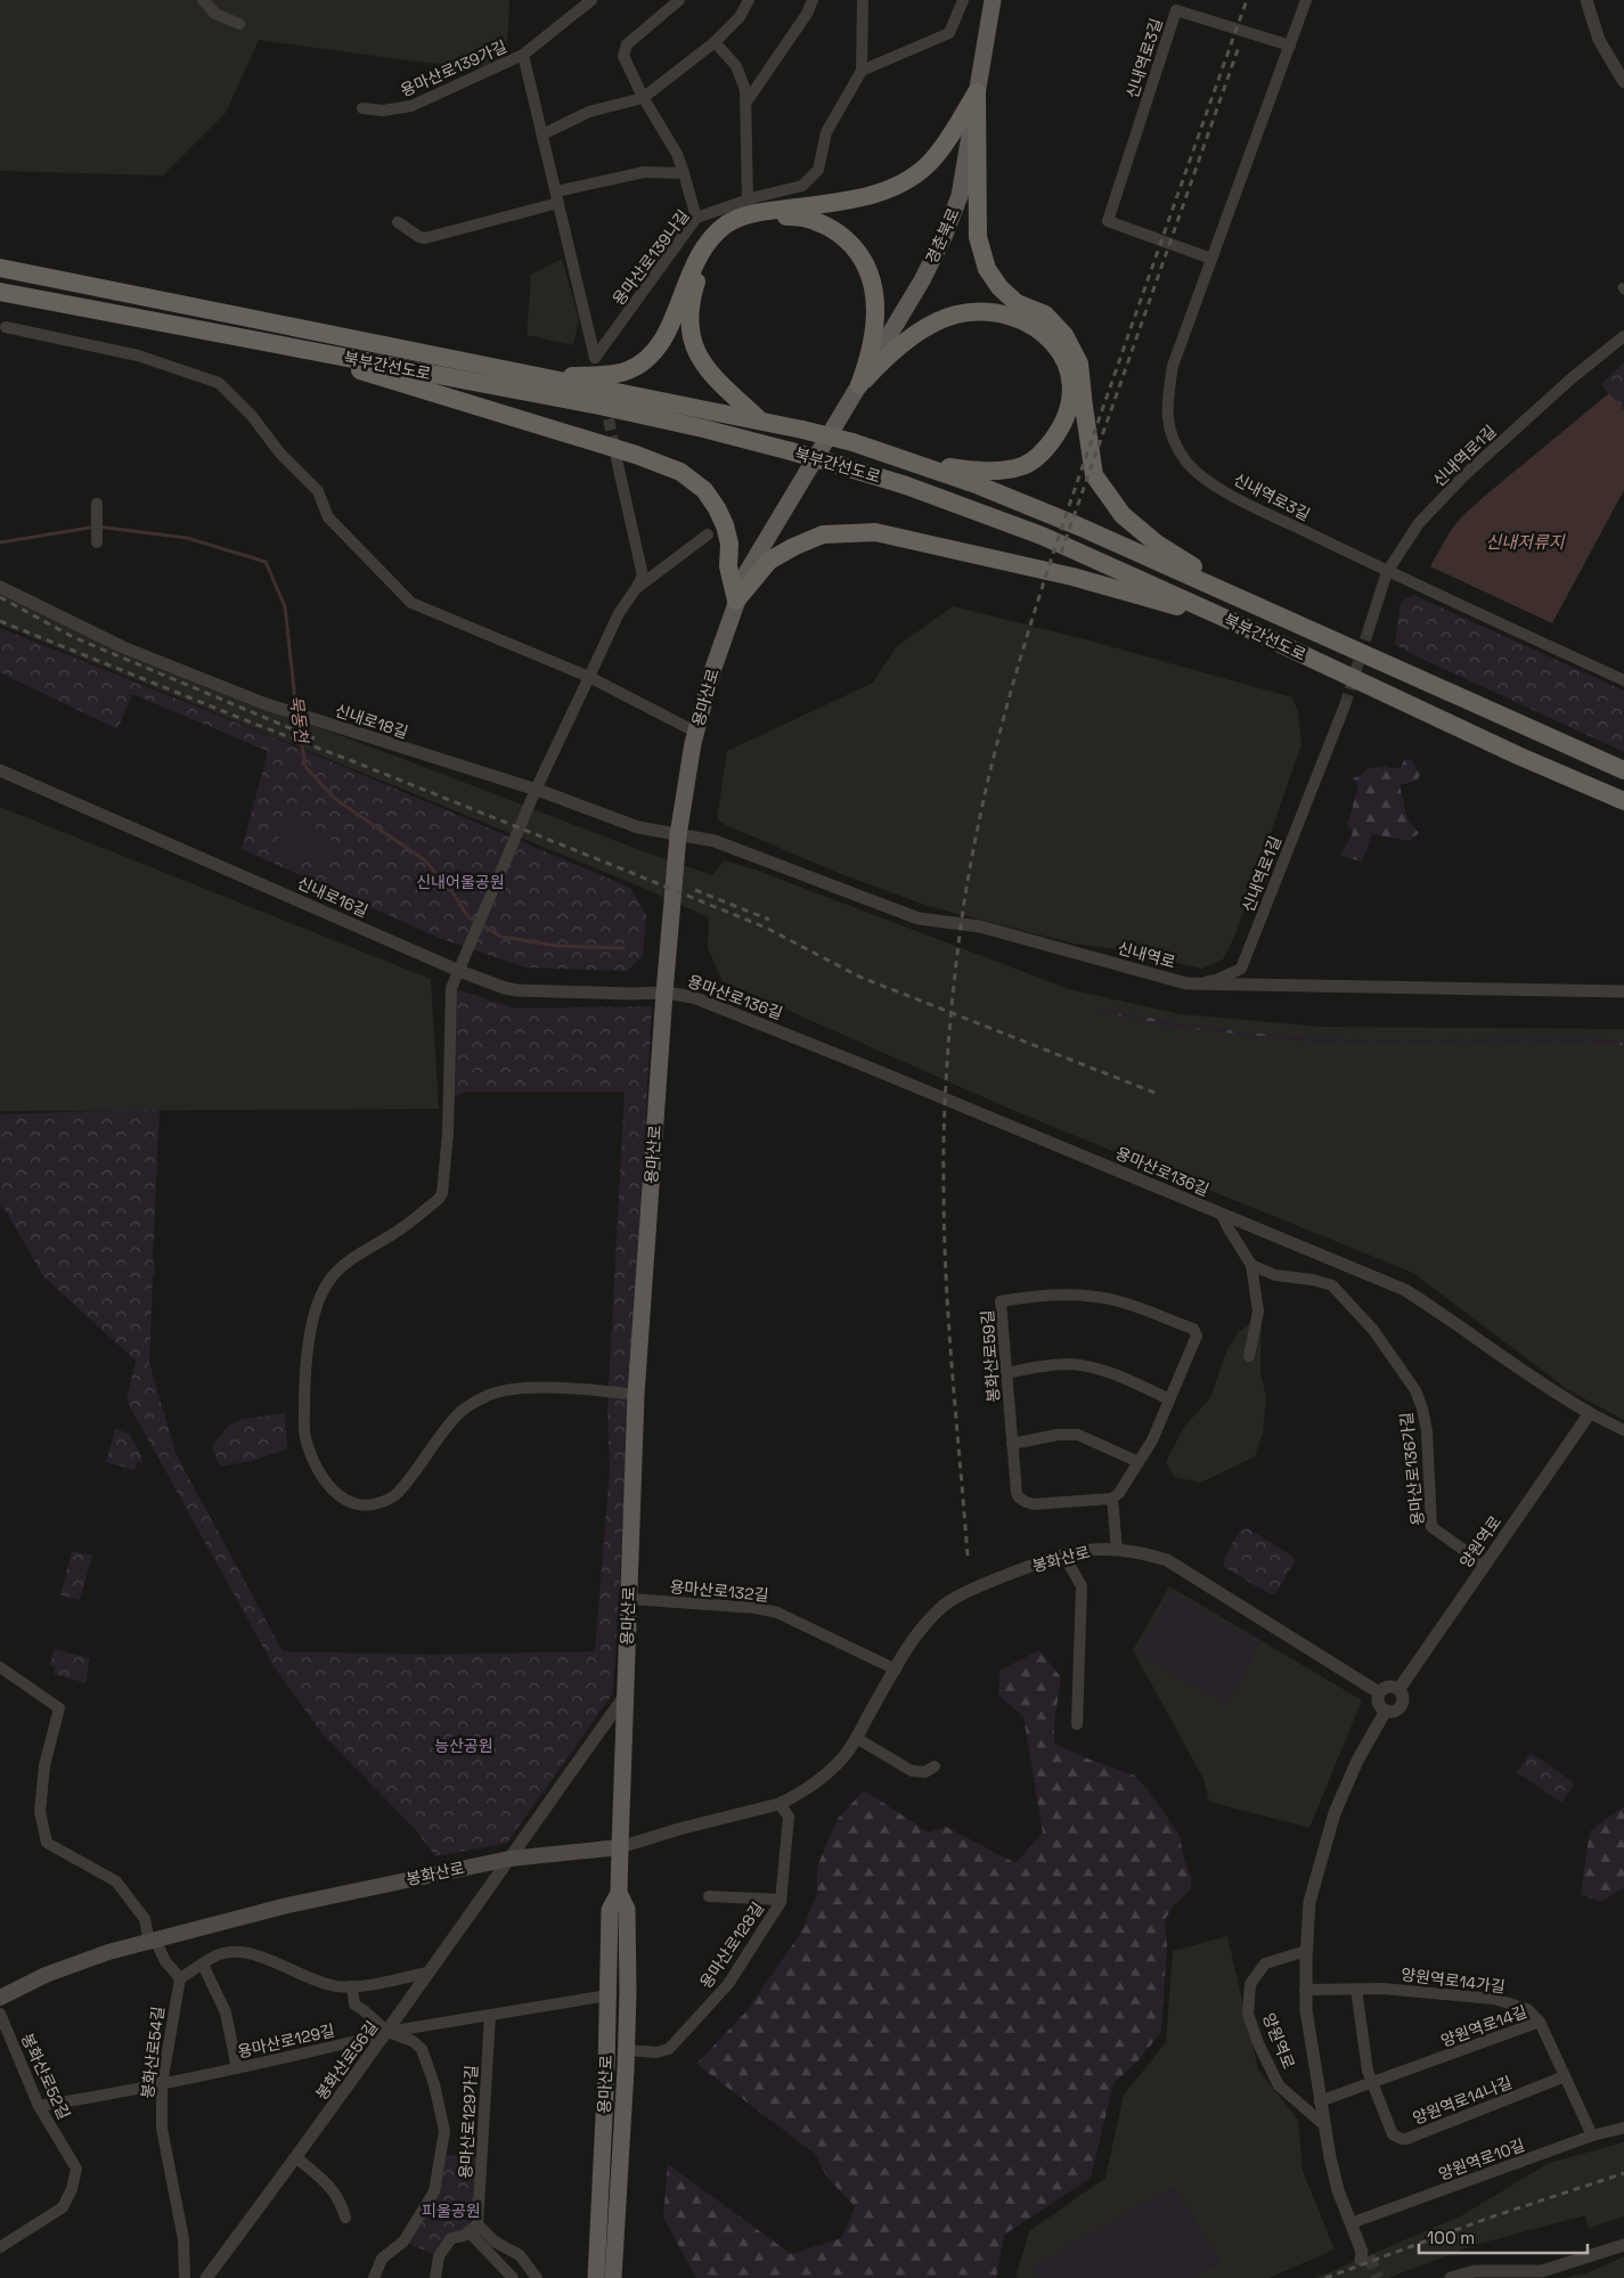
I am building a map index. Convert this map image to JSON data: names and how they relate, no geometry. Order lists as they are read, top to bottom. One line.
{"streets":{"highway":["북부간선도로"],"main road":["경춘북로","용마산로","봉화산로"],"street":["신내역로3길","용마산로139가길","용마산로139나길","신내역로1길","신내로18길","신내로16길","신내역로","용마산로136길","봉화산로59길","용마산로136가길","양원역로","용마산로132길","용마산로128길","양원역로14가길","양원역로14길","용마산로129길","봉화산로54길","봉화산로56길","봉화산로52길","양원역로14나길","용마산로129가길","양원역로10길"]},"crossings":[["신내역로3길","신내역로1길"],["용마산로139가길","용마산로139나길"],["경춘북로","용마산로"],["신내역로1길","신내역로"],["용마산로","신내로18길"],["용마산로","신내로16길"],["용마산로","신내역로"],["용마산로","용마산로136길"],["용마산로","봉화산로"],["용마산로","용마산로132길"],["용마산로","용마산로128길"],["용마산로","용마산로129길"],["용마산로","봉화산로56길"],["신내로18길","신내역로"],["신내로16길","용마산로136길"],["용마산로136길","양원역로"],["용마산로136가길","양원역로"],["양원역로","봉화산로"],["양원역로","양원역로14가길"],["양원역로","양원역로14길"],["양원역로","양원역로10길"],["봉화산로","용마산로132길"],["봉화산로","용마산로128길"],["봉화산로","봉화산로56길"],["양원역로14가길","양원역로14길"],["양원역로14길","양원역로14나길"],["양원역로14길","양원역로10길"],["용마산로129길","봉화산로54길"],["용마산로129길","봉화산로56길"],["용마산로129길","봉화산로52길"],["용마산로129길","용마산로129가길"]],"water":["신내저류지","묵동천"],"parks":["신내어울공원","능산공원","피울공원"],"scale_bar":"100 m"}
